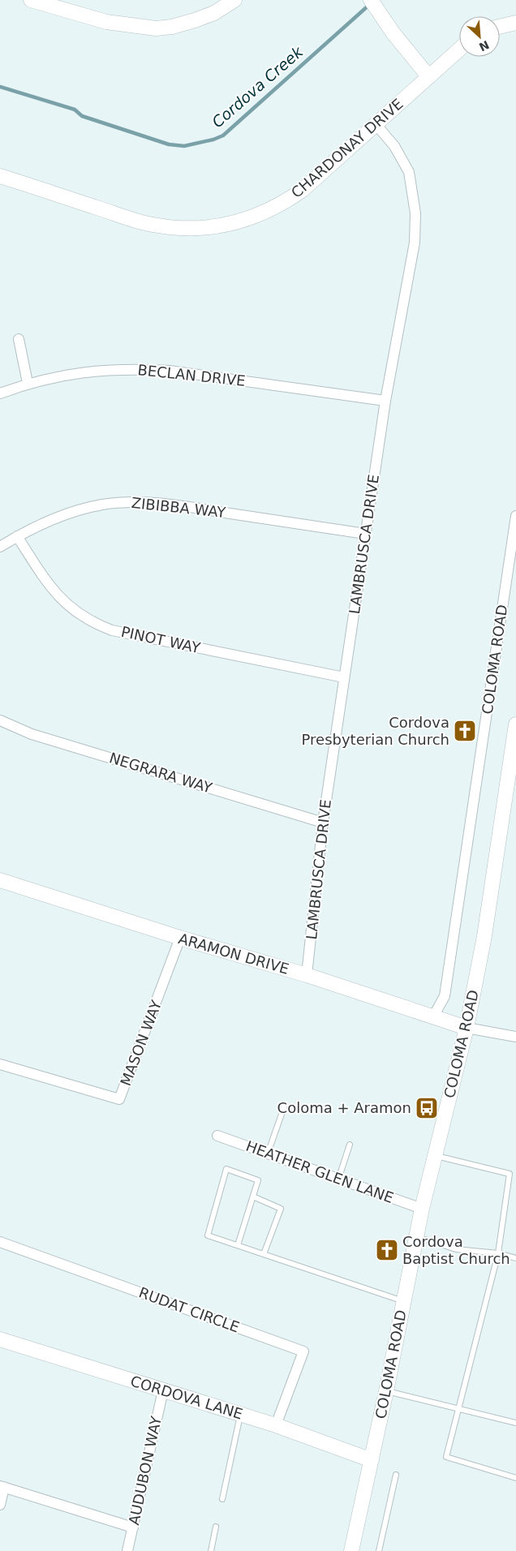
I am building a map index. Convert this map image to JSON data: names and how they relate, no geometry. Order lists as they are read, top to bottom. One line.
{"streets":{"street":["CHARDONAY DRIVE","BECLAN DRIVE","ZIBIBBA WAY","LAMBRUSCA DRIVE","PINOT WAY","COLOMA ROAD","NEGRARA WAY","ARAMON DRIVE","MASON WAY","HEATHER GLEN LANE","RUDAT CIRCLE","CORDOVA LANE","AUDUBON WAY"]},"crossings":[["CHARDONAY DRIVE","LAMBRUSCA DRIVE"],["BECLAN DRIVE","LAMBRUSCA DRIVE"],["ZIBIBBA WAY","LAMBRUSCA DRIVE"],["ZIBIBBA WAY","PINOT WAY"],["LAMBRUSCA DRIVE","PINOT WAY"],["LAMBRUSCA DRIVE","NEGRARA WAY"],["LAMBRUSCA DRIVE","ARAMON DRIVE"],["COLOMA ROAD","ARAMON DRIVE"],["COLOMA ROAD","HEATHER GLEN LANE"],["COLOMA ROAD","CORDOVA LANE"],["ARAMON DRIVE","MASON WAY"],["RUDAT CIRCLE","CORDOVA LANE"],["CORDOVA LANE","AUDUBON WAY"]],"water":["Cordova Creek"],"places":{"church":["Cordova Presbyterian Church","Cordova Baptist Church"],"bus stop":["Coloma + Aramon"]},"north":"bottom right"}
